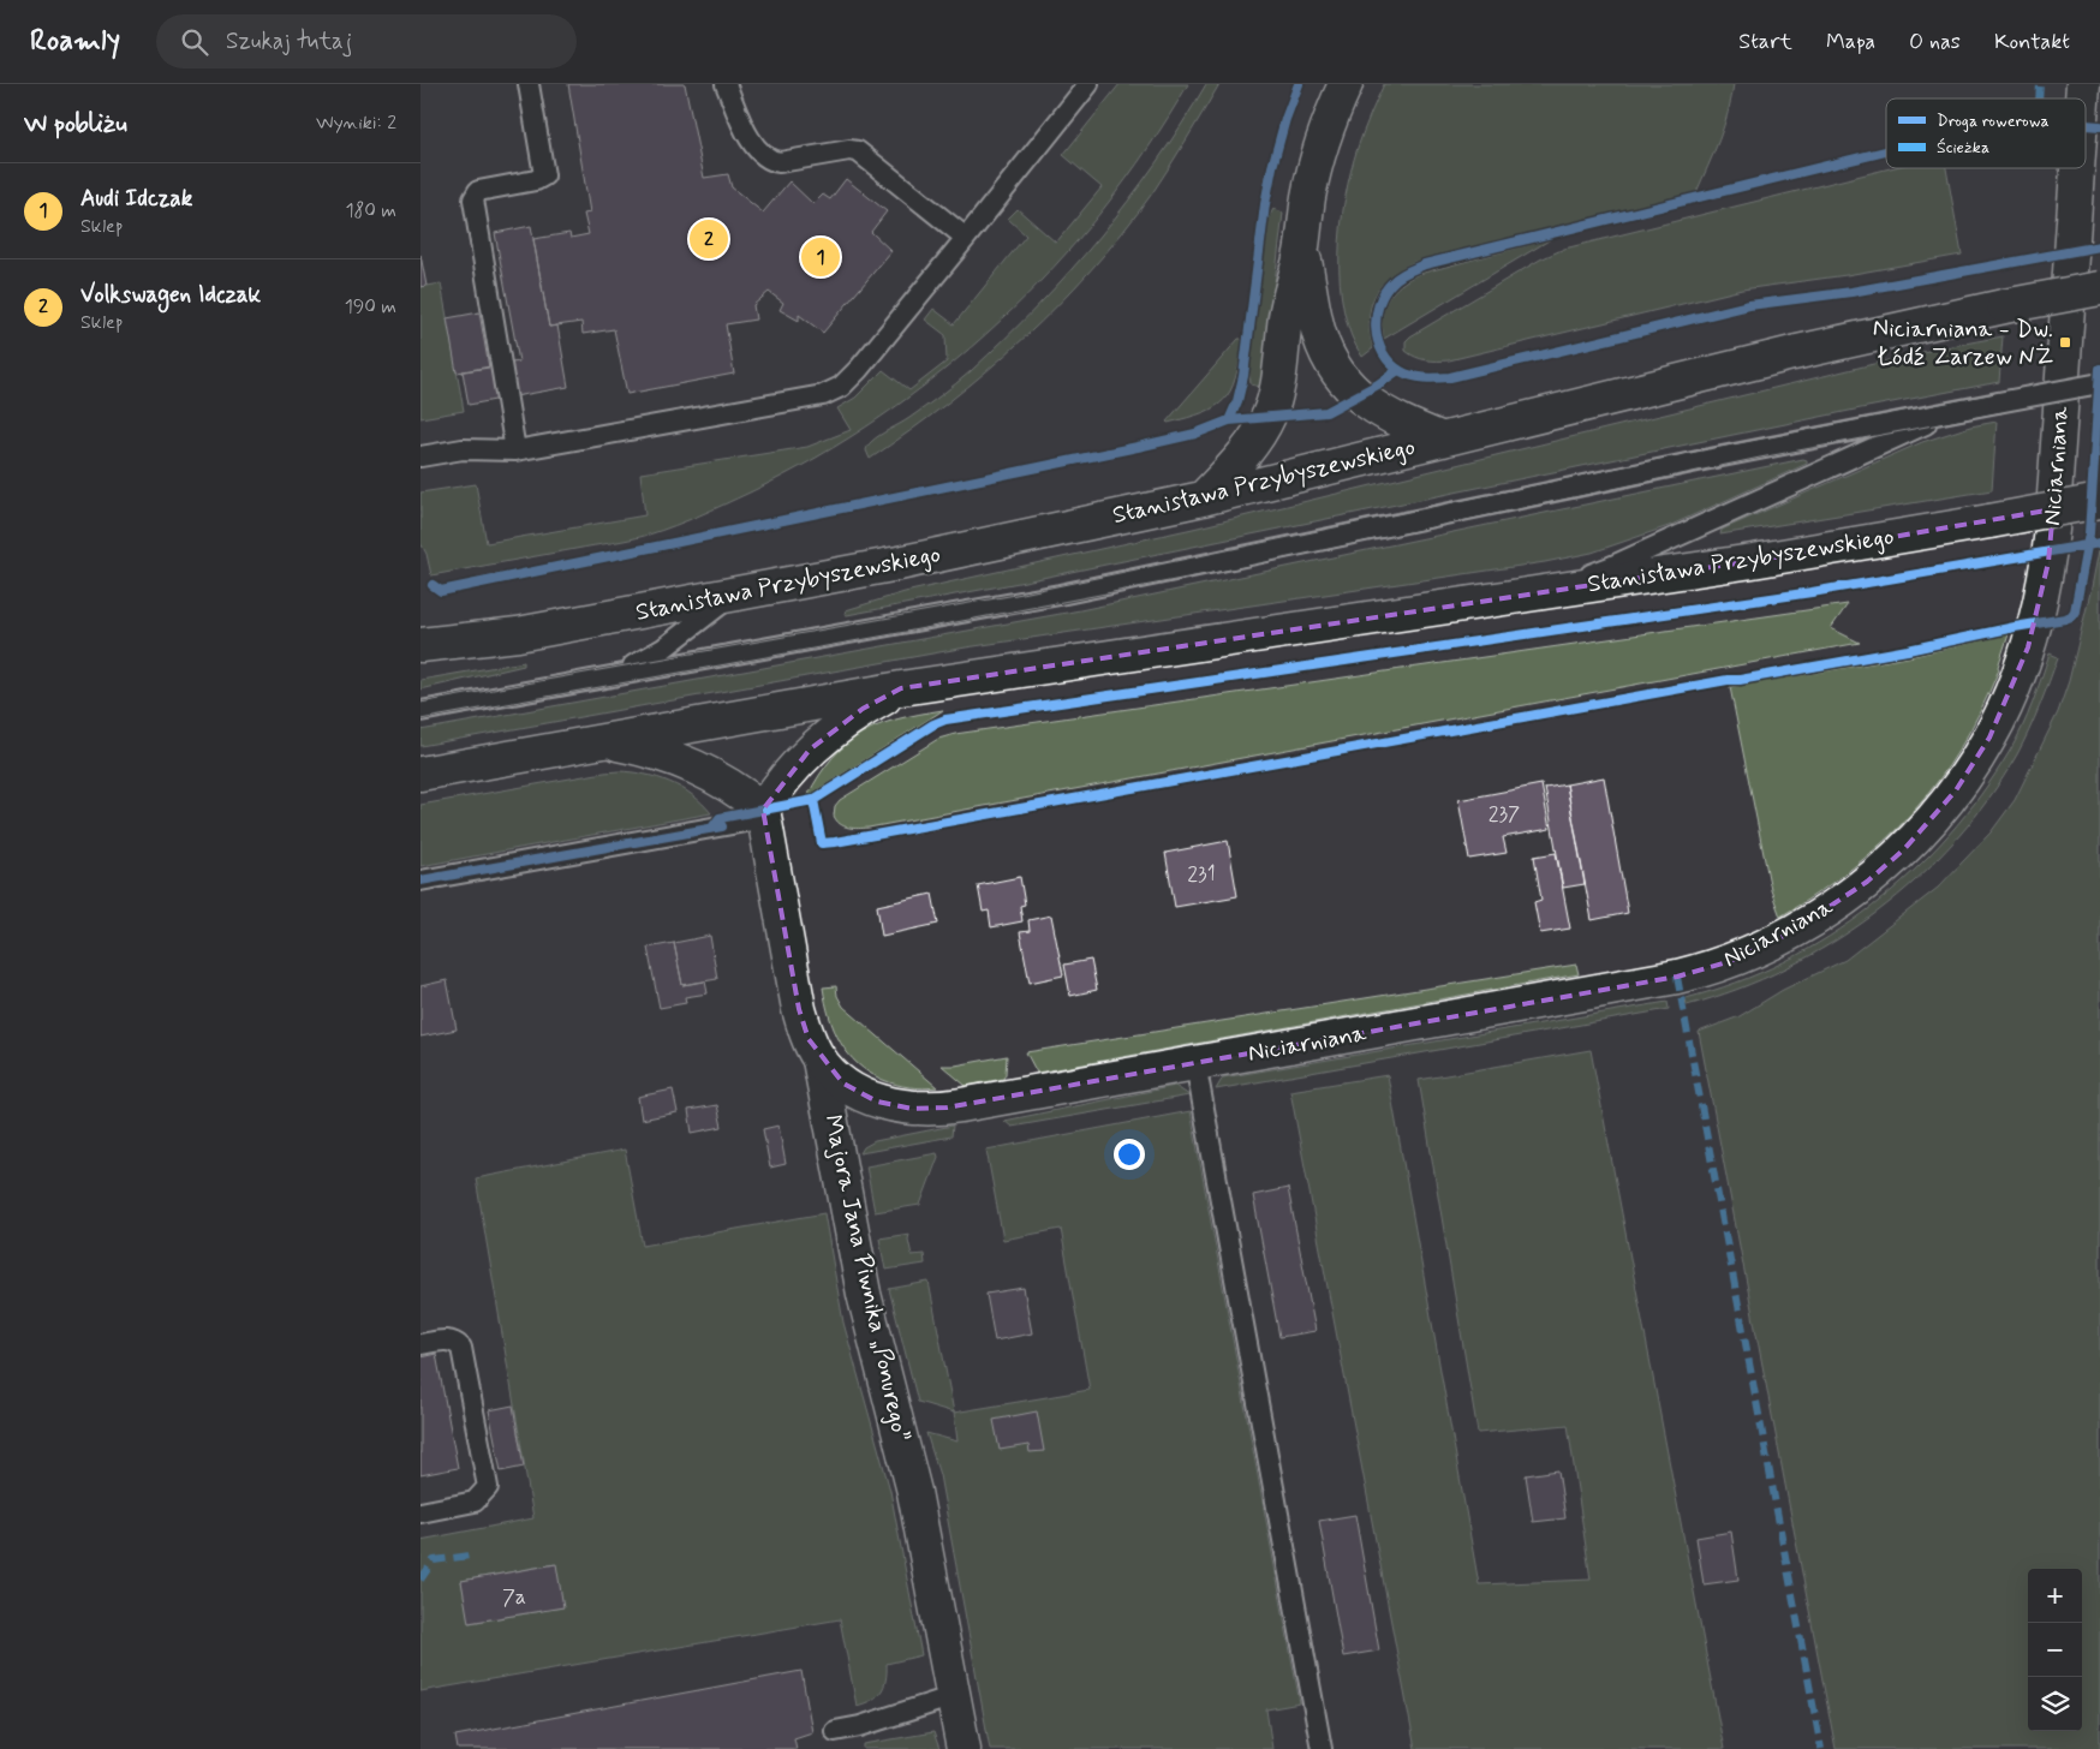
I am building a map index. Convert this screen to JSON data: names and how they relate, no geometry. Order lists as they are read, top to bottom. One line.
{"streets":{"main road":["Niciarniana","Stanisława Przybyszewskiego","Majora Jana Piwnika „Ponurego”"]},"crossings":[["Niciarniana","Majora Jana Piwnika „Ponurego”"]],"places":{"transit":["Niciarniana - Dw. Łódź Zarzew NŻ"]},"house_numbers":["237","231","7a"],"legend":["Droga rowerowa","Ścieżka"],"page":{"header":"Roamly","search":"Szukaj tutaj","nav":["Start","Mapa","O nas","Kontakt"],"heading":["W pobliżu","Wyniki: 2"],"list":[{"mark":"1","name":"Audi Idczak","note":"Sklep","value":"180 m"},{"mark":"2","name":"Volkswagen Idczak","note":"Sklep","value":"190 m"}],"pins":["2","1"],"map_buttons":["+","−"]}}
